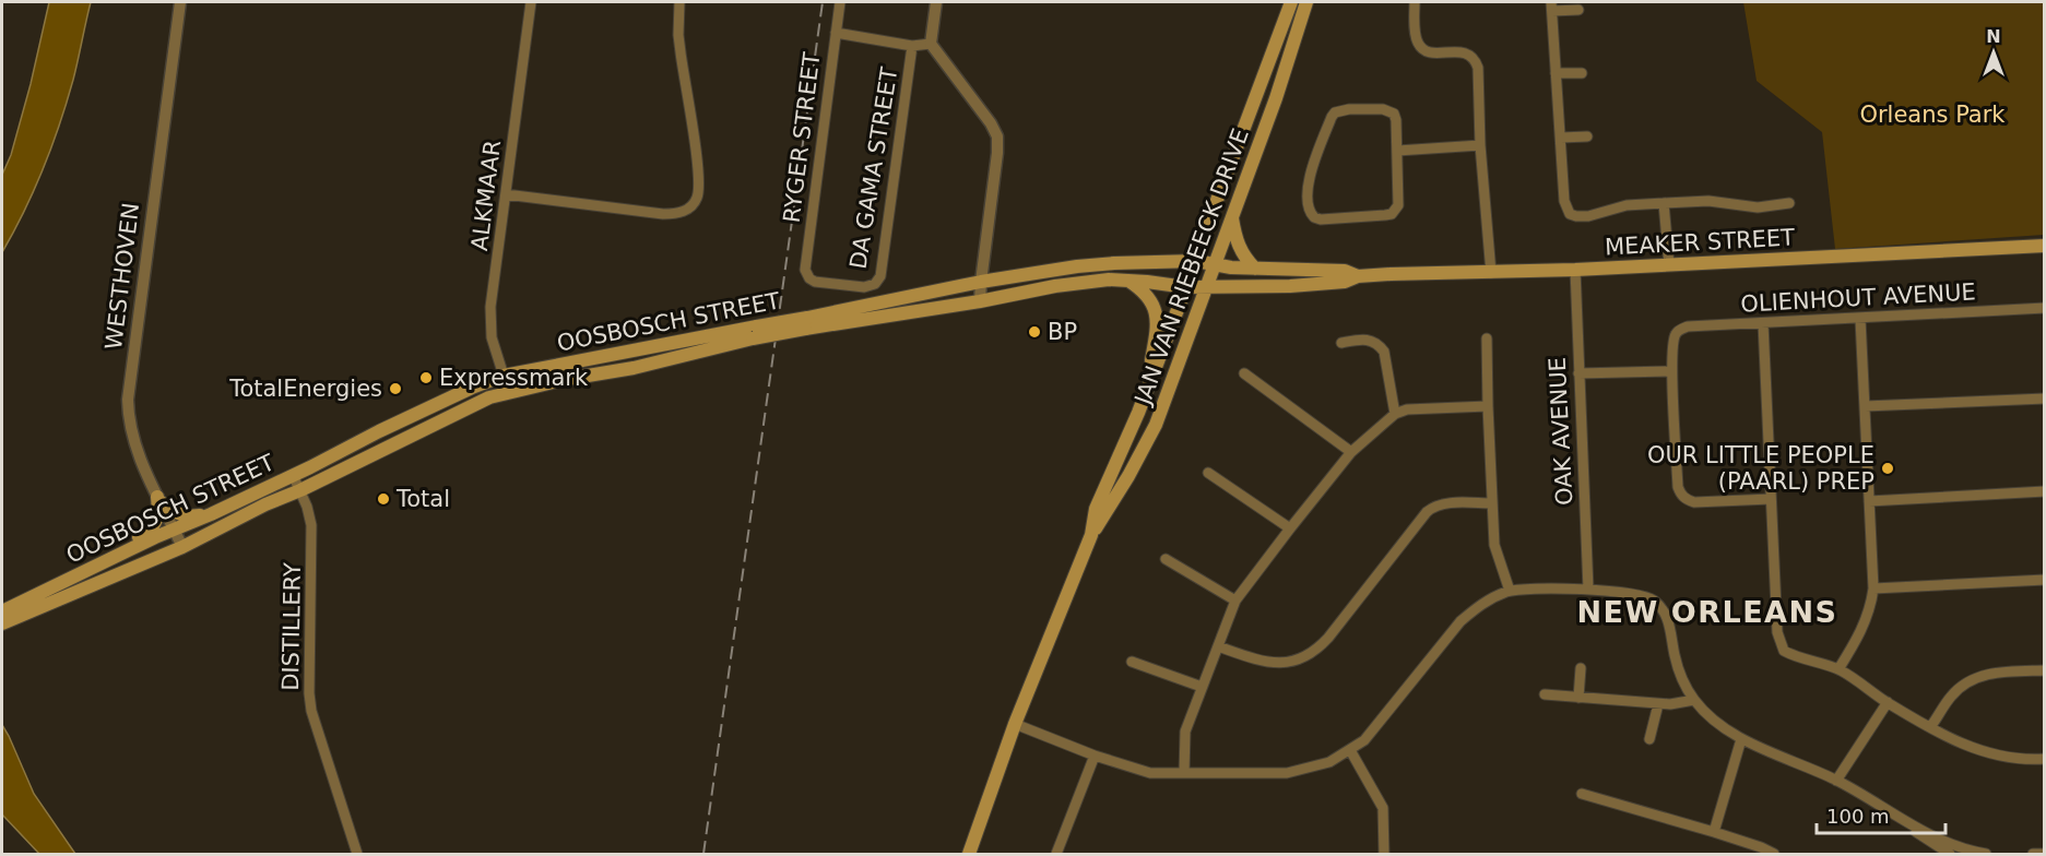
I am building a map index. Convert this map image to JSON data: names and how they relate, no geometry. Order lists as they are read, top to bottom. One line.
{"streets":{"main road":["MEAKER STREET","JAN VAN RIEBEECK DRIVE","OOSBOSCH STREET"],"street":["RYGER STREET","DA GAMA STREET","ALKMAAR","WESTHOVEN","OLIENHOUT AVENUE","OAK AVENUE","DISTILLERY"]},"crossings":[["RYGER STREET","DA GAMA STREET"],["ALKMAAR","OOSBOSCH STREET"],["MEAKER STREET","JAN VAN RIEBEECK DRIVE"],["MEAKER STREET","OOSBOSCH STREET"],["MEAKER STREET","OAK AVENUE"],["JAN VAN RIEBEECK DRIVE","OOSBOSCH STREET"],["WESTHOVEN","OOSBOSCH STREET"],["OOSBOSCH STREET","DISTILLERY"]],"districts":["NEW ORLEANS"],"parks":["Orleans Park"],"places":["BP","Expressmark","TotalEnergies","OUR LITTLE PEOPLE (PAARL) PREP","Total"],"scale_bar":"100 m","north":"top"}
